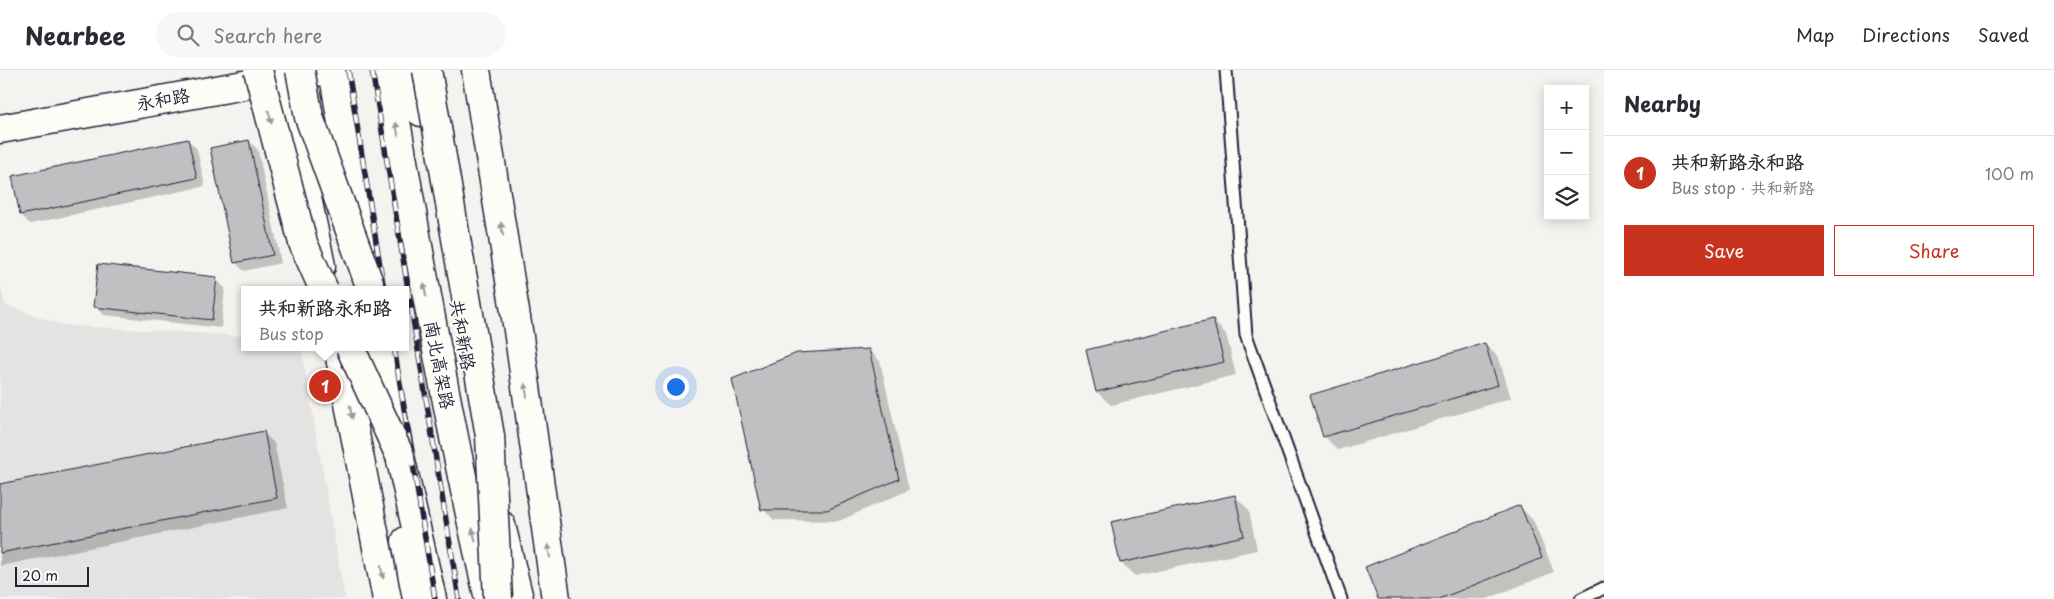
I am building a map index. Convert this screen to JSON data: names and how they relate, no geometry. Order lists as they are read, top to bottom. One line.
{"streets":{"main road":["永和路","共和新路","南北高架路"]},"scale_bar":"20 m","page":{"header":"Nearbee","search":"Search here","nav":["Map","Directions","Saved"],"heading":"Nearby","map_buttons":["+","−"],"list":[{"mark":"1","name":"共和新路永和路","note":"Bus stop · 共和新路","value":"100 m"}],"buttons":["Save","Share"],"popup":["共和新路永和路","Bus stop"],"pins":"1","scale":"20 m"}}
